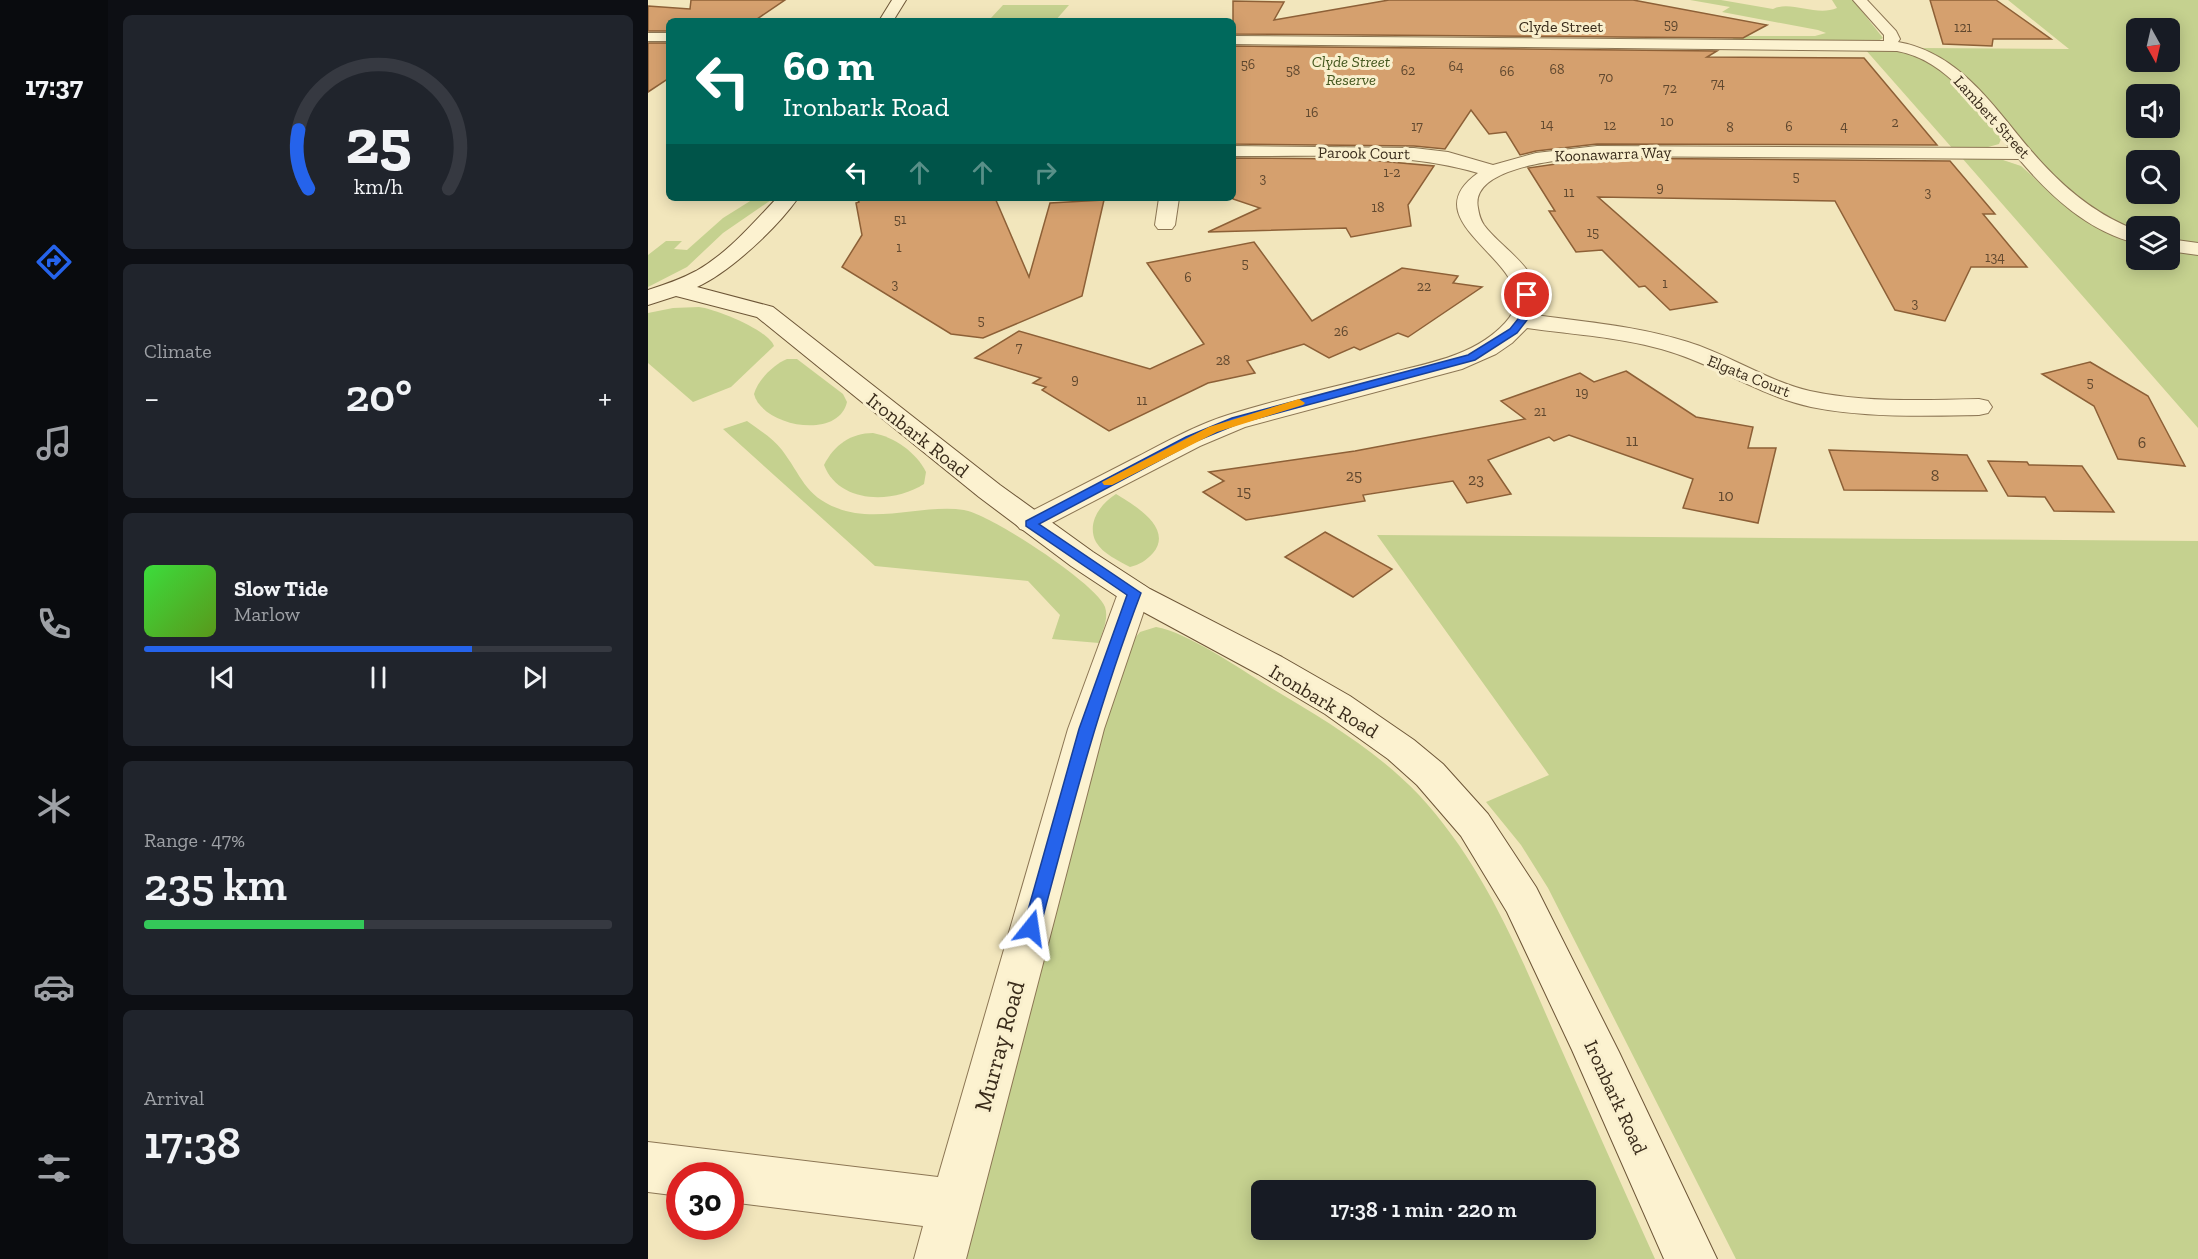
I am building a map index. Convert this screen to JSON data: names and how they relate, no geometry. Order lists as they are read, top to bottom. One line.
{"streets":{"street":["Clyde Street","Lambert Street","Parook Court","Koonawarra Way","Elgata Court","Ironbark Road","Murray Road"]},"crossings":[["Clyde Street","Lambert Street"],["Lambert Street","Koonawarra Way"],["Parook Court","Koonawarra Way"],["Koonawarra Way","Elgata Court"],["Ironbark Road","Murray Road"]],"parks":["Clyde Street Reserve"],"house_numbers":["59","121","56","64","68","58","62","66","70","74","72","16","10","2","14","12","17","6","4","8","1-2","5","3","9","11","3","18","51","15","1","134","5","6","1","3","22","3","5","26","7","28","9","5","19","11","21","11","6","25","8","23","15","10"],"north":"bottom","page":{"tabs":"17:37","turn":["60 m","Ironbark Road"],"tile":["Climate",["Range · 47%","235 km"],["Arrival","17:38"]],"heat":["−","20°","+"],"song":["Slow Tide","Marlow"],"limit":"30","trip":"17:38 · 1 min · 220 m","gauge":["25","km/h"]}}
